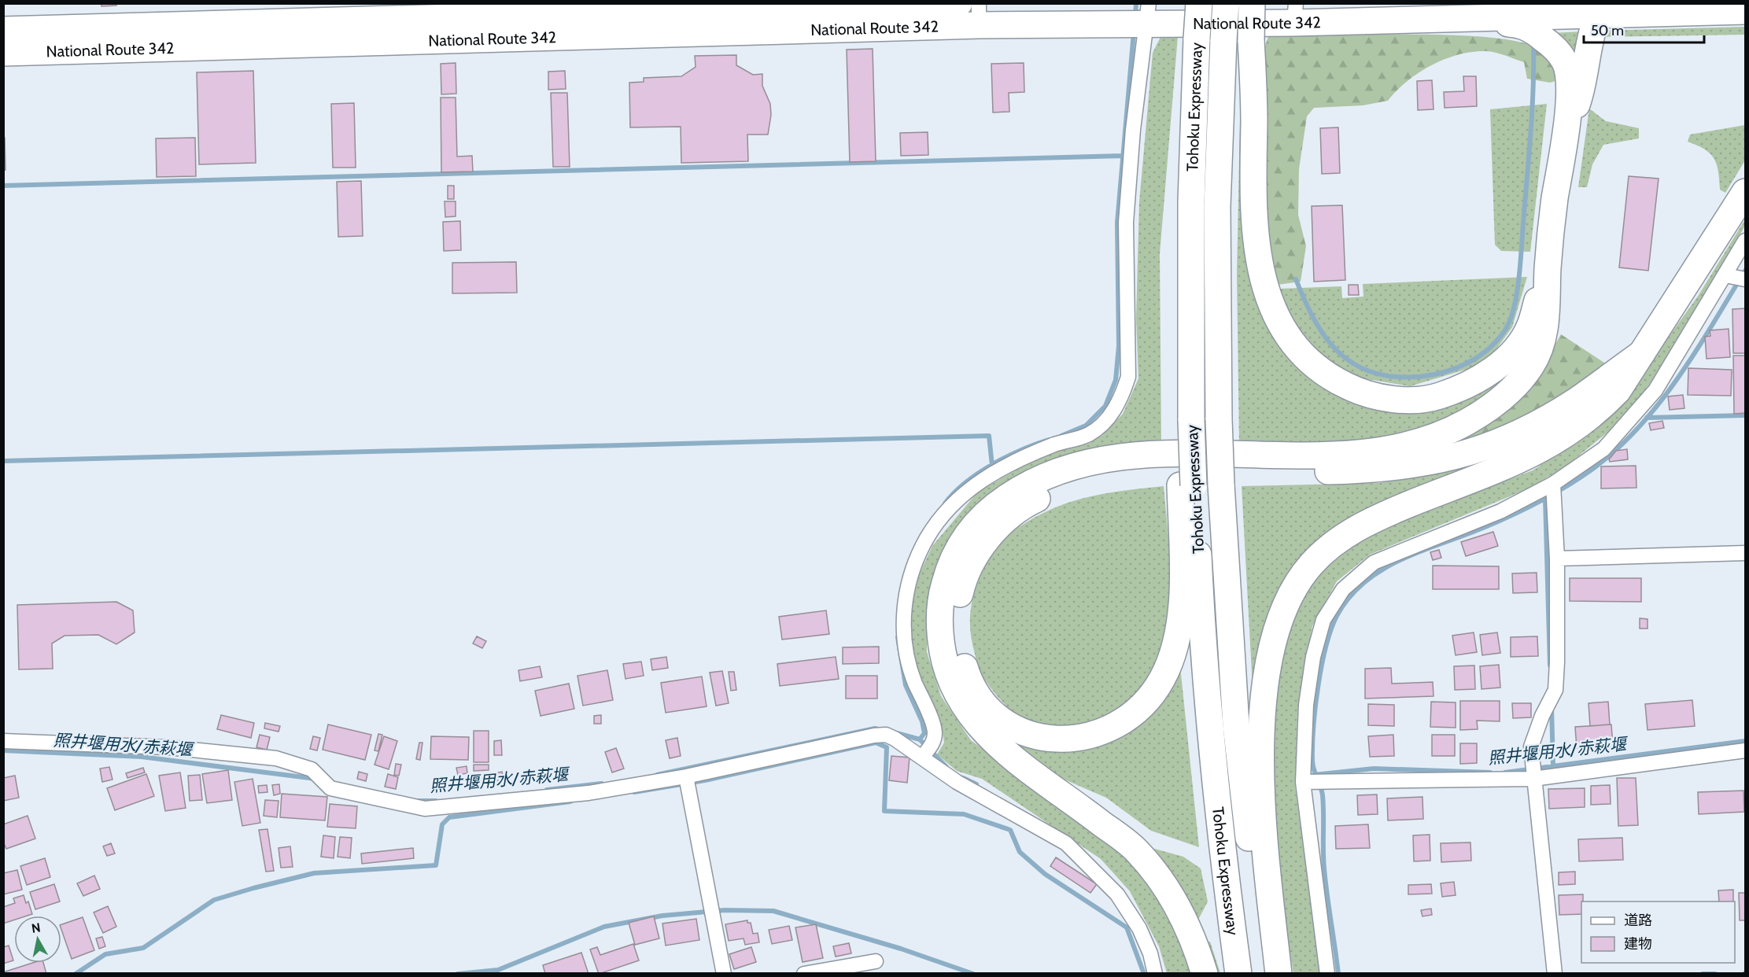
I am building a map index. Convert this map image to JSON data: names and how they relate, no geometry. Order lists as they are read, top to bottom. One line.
{"streets":{"highway":["National Route 342","Tohoku Expressway"]},"water":["照井堰用水/赤萩堰"],"legend":["道路","建物"],"scale_bar":"50 m","north":"top"}
